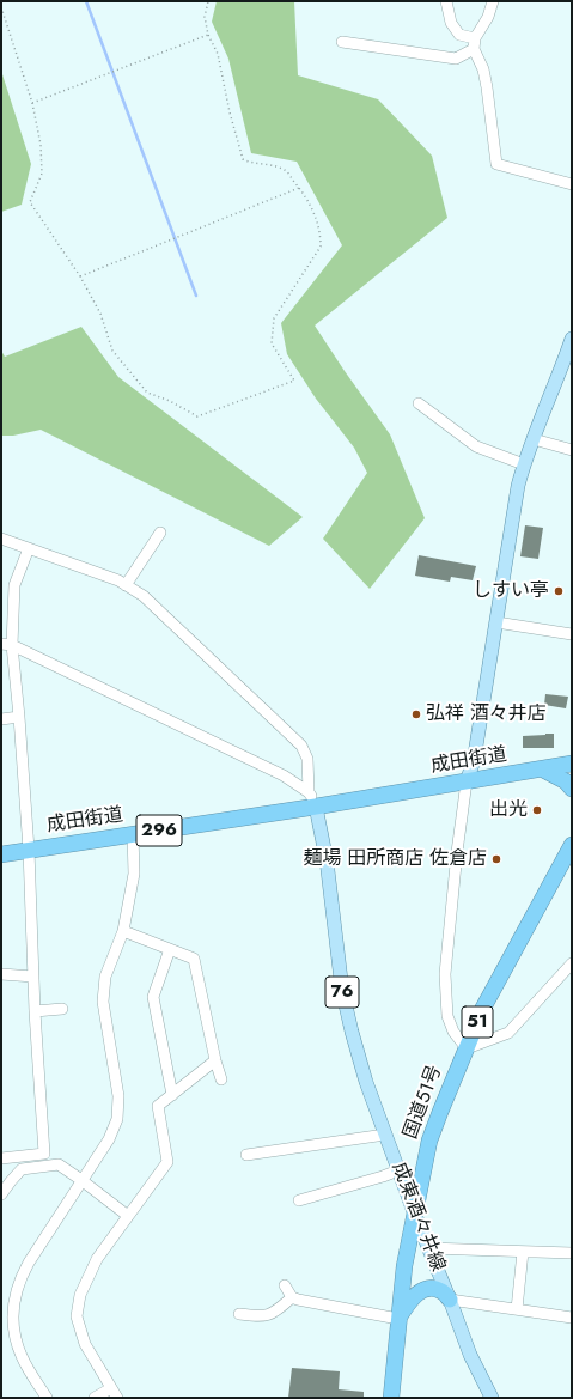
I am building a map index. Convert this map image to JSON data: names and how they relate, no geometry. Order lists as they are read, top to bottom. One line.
{"streets":{"highway":["成田街道","296","51","国道51号"],"main road":["76","成東酒々井線"]},"crossings":[["成田街道","成東酒々井線"],["国道51号","成東酒々井線"]],"places":["しすい亭","弘祥 酒々井店","出光","麺場 田所商店 佐倉店"]}
